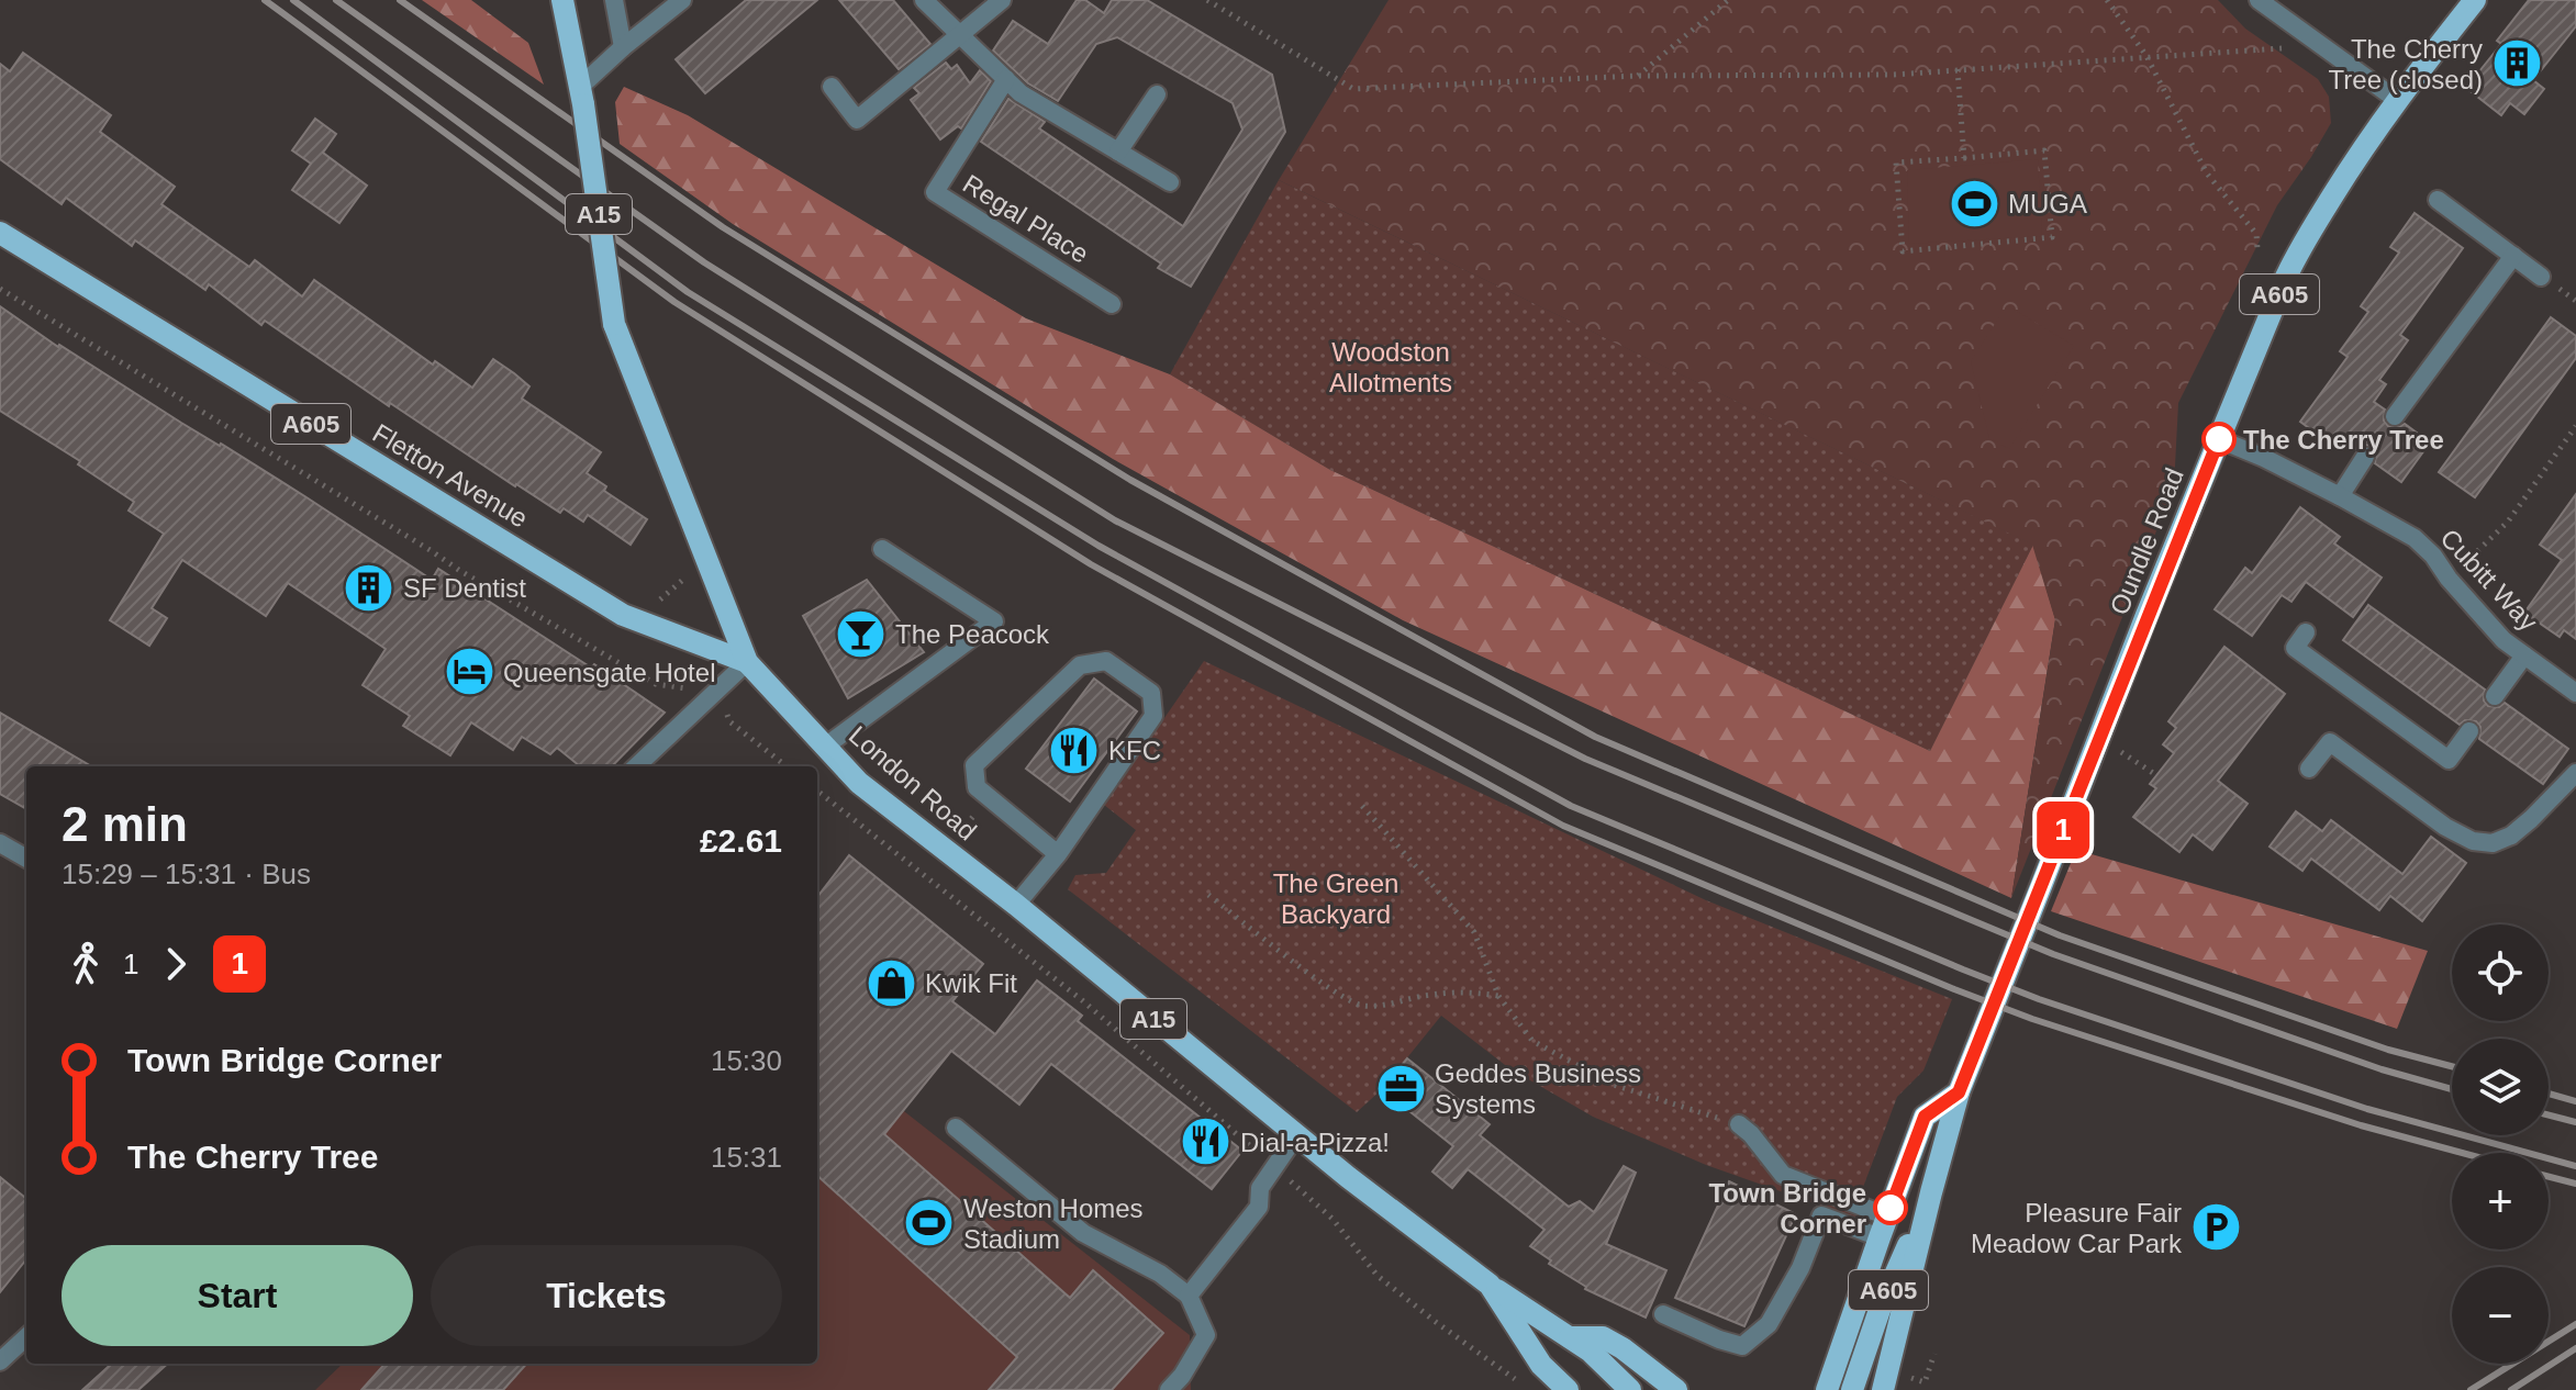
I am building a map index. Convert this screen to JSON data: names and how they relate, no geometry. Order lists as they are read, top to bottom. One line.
{"streets":{"main road":["A15","A605","Fletton Avenue","Oundle Road","London Road"],"street":["Regal Place","Cubitt Way"]},"crossings":[["A605","Oundle Road"],["Fletton Avenue","London Road"],["Oundle Road","Cubitt Way"]],"parks":["Woodston Allotments","The Green Backyard"],"places":{"building":["The Cherry Tree (closed)","SF Dentist"],"sports":["MUGA","Weston Homes Stadium"],"other":["The Cherry Tree","Town Bridge Corner"],"bar":["The Peacock"],"hotel":["Queensgate Hotel"],"restaurant":["KFC","Dial-a-Pizza!"],"shop":["Kwik Fit"],"office":["Geddes Business Systems"],"parking":["Pleasure Fair Meadow Car Park"]},"lines":["bus line 1"],"page":{"on_map":"1","heading":["2 min","15:29 – 15:31 · Bus","£2.61"],"legs":["1","1"],"map_buttons":["+","−"],"list":[{"name":"Town Bridge Corner","value":"15:30"},{"name":"The Cherry Tree","value":"15:31"}],"buttons":["Start","Tickets"]}}
